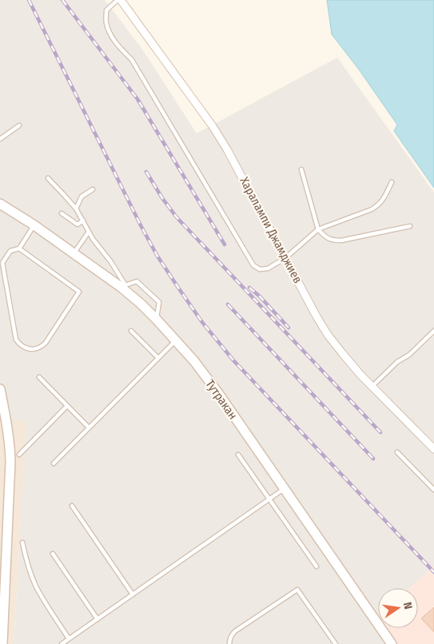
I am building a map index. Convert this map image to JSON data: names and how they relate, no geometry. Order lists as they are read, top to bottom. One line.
{"streets":{"street":["Харалампи Джамджиев","Тутракан"]},"north":"right"}
